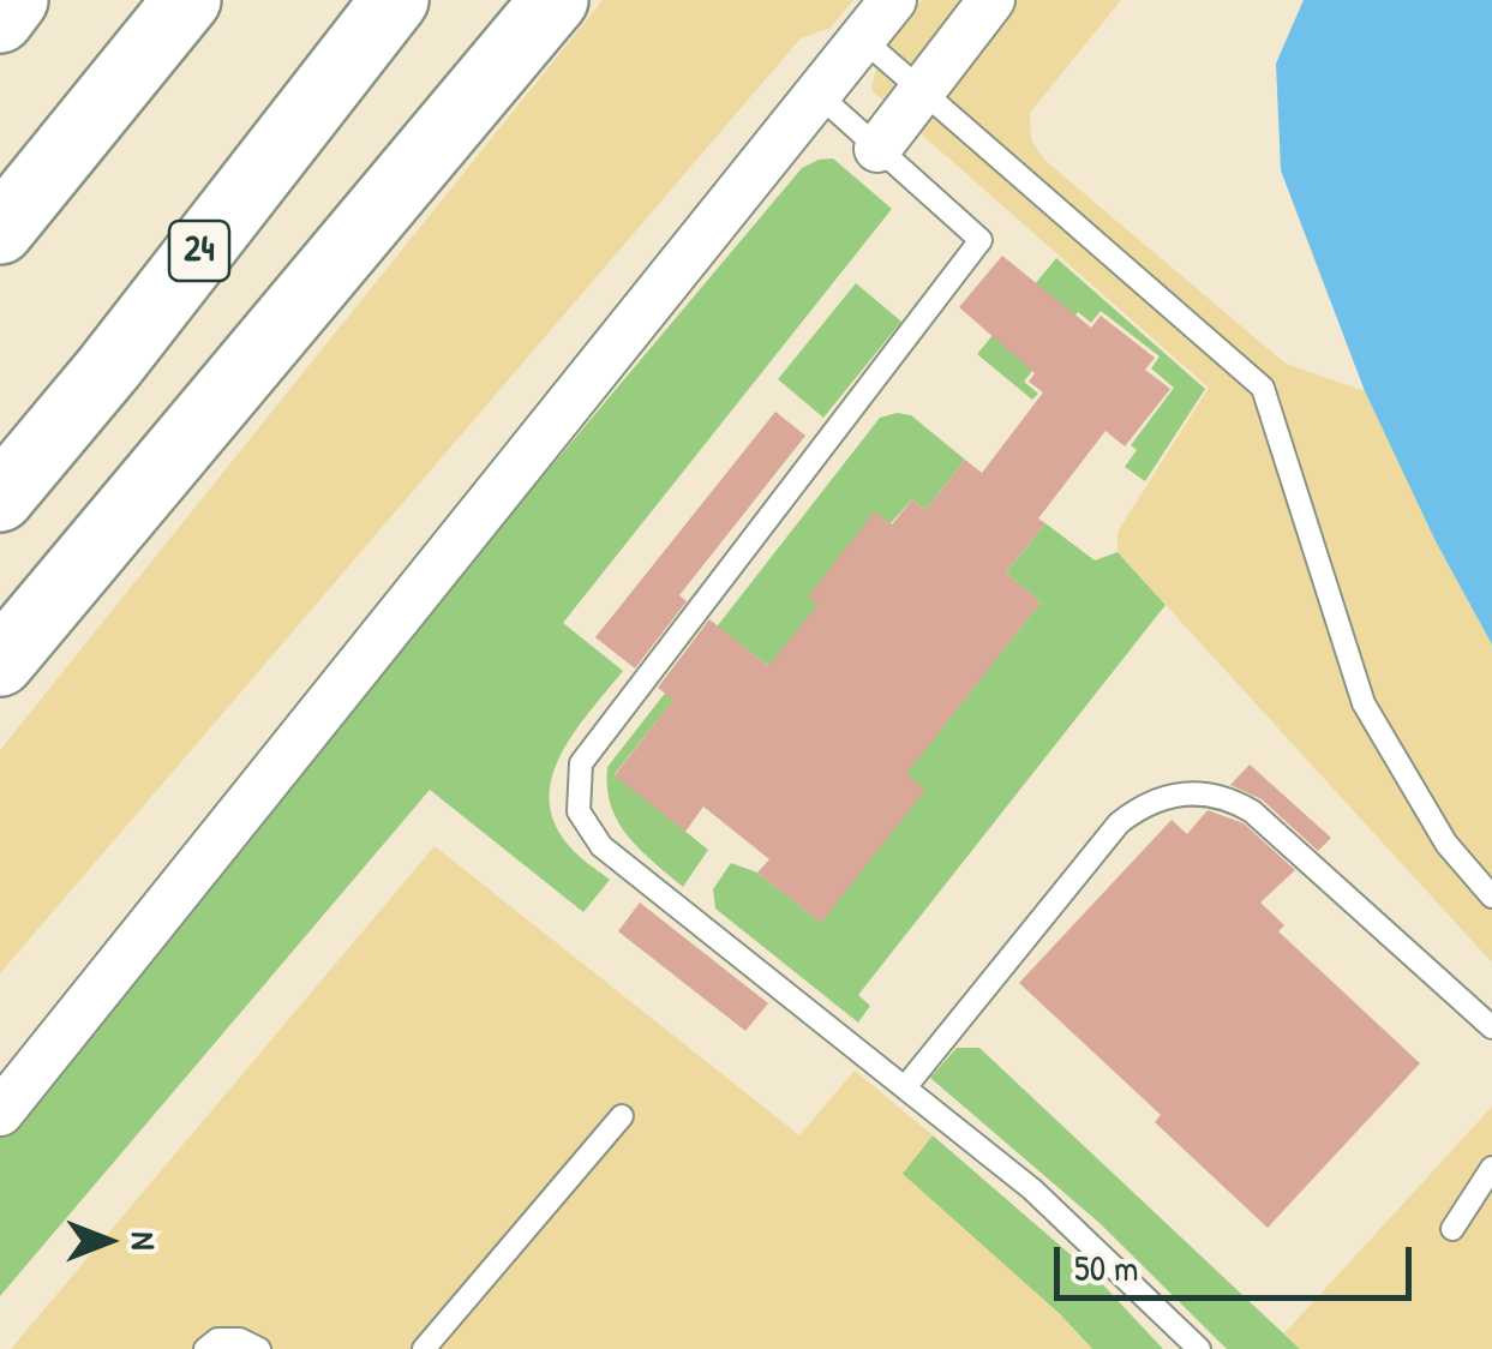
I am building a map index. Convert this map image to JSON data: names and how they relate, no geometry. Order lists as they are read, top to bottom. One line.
{"streets":{"main road":["24"]},"scale_bar":"50 m","north":"right"}
